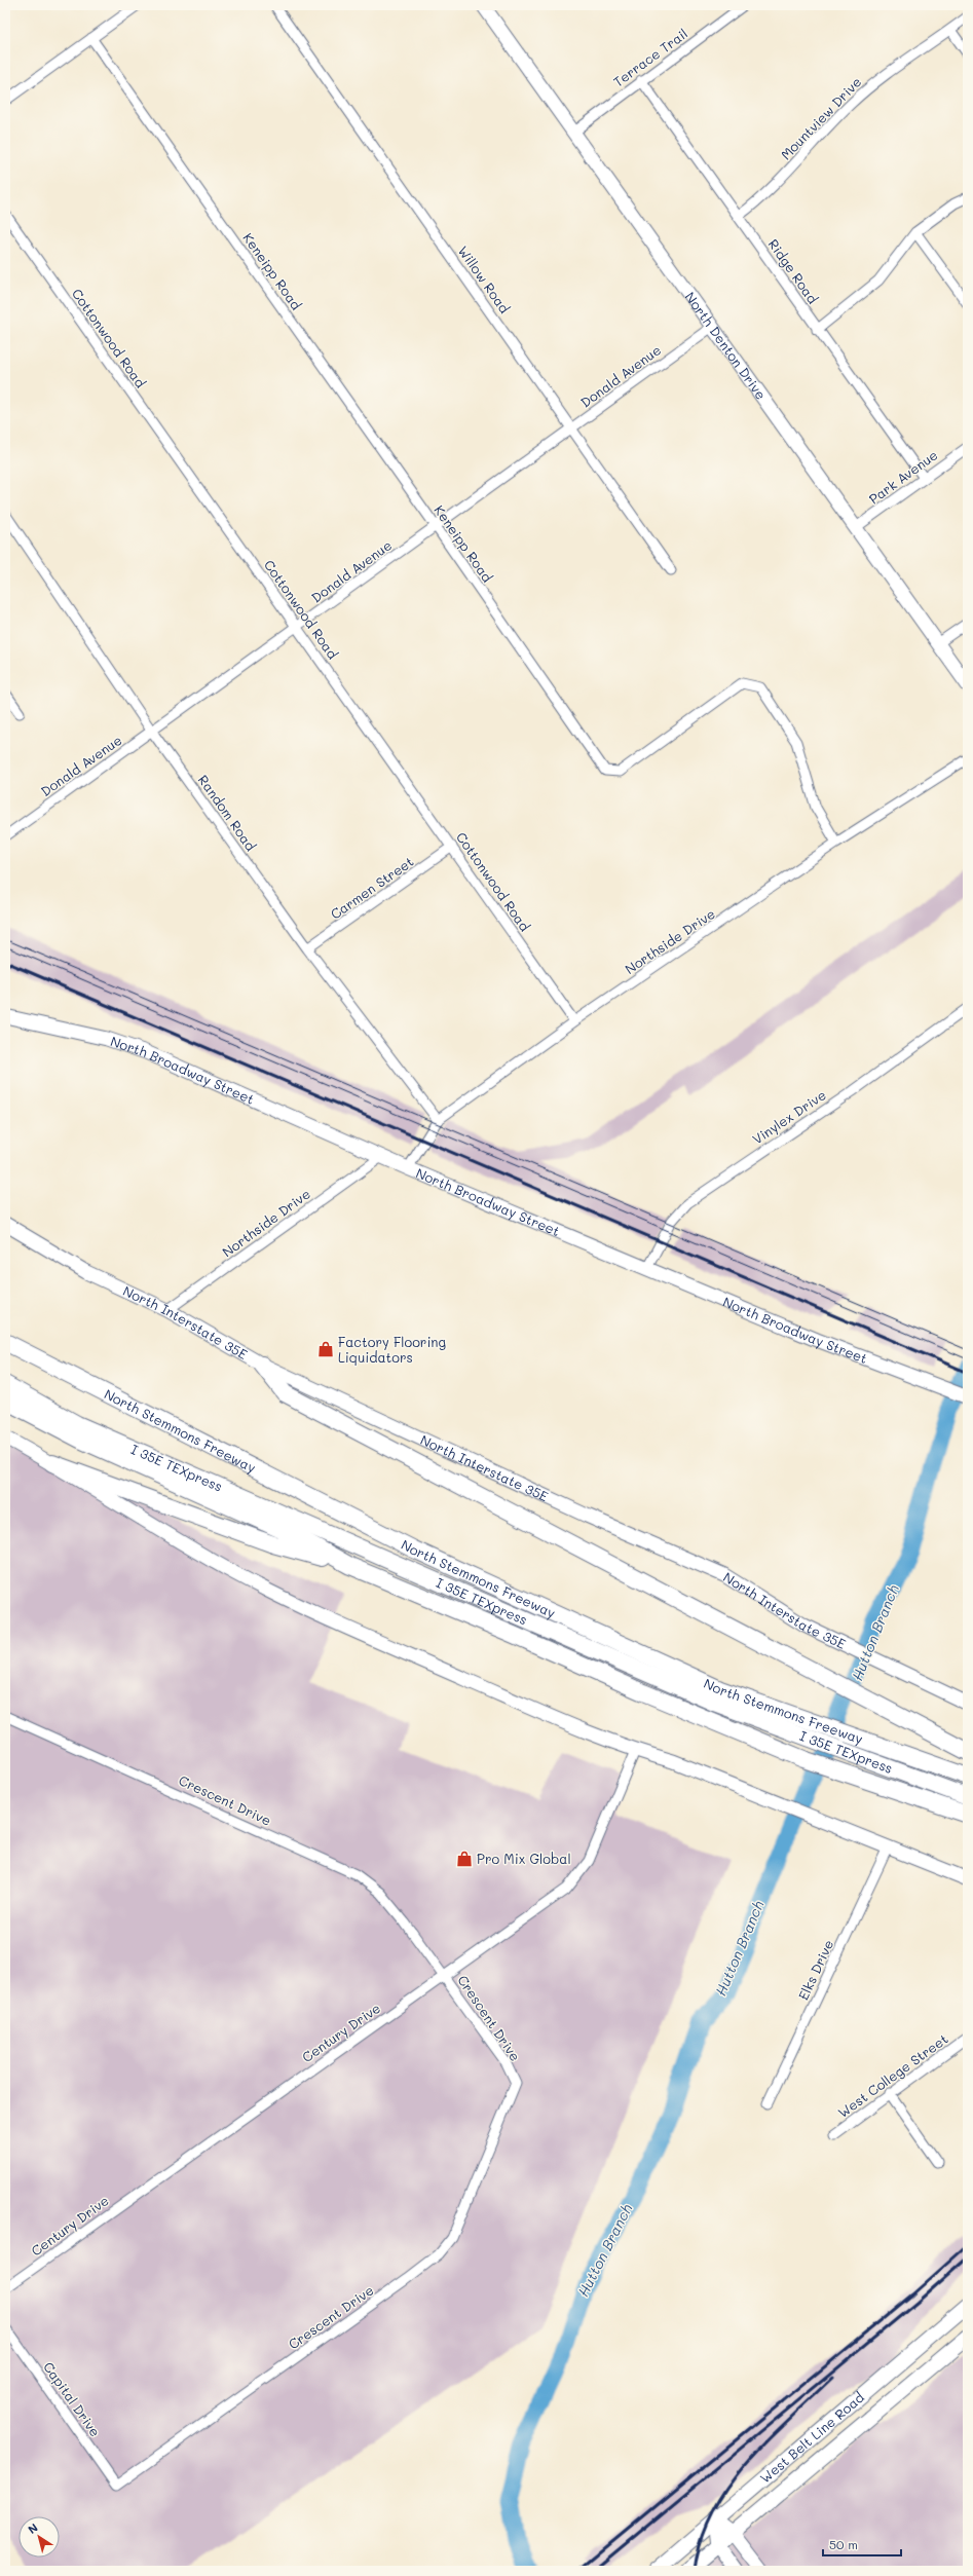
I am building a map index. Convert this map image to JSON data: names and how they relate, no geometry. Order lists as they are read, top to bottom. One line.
{"streets":{"highway":["North Stemmons Freeway","I 35E TEXpress"],"main road":["North Denton Drive","North Broadway Street","North Interstate 35E","West Belt Line Road"],"street":["Terrace Trail","Mountview Drive","Keneipp Road","Ridge Road","Willow Road","Cottonwood Road","Donald Avenue","Park Avenue","Random Road","Carmen Street","Northside Drive","Vinylex Drive","Crescent Drive","Elks Drive","Century Drive","West College Street","Capital Drive"]},"crossings":[["Terrace Trail","Ridge Road"],["Terrace Trail","North Denton Drive"],["Mountview Drive","Ridge Road"],["Keneipp Road","Donald Avenue"],["Keneipp Road","Northside Drive"],["Ridge Road","Park Avenue"],["Willow Road","Donald Avenue"],["Cottonwood Road","Donald Avenue"],["Cottonwood Road","Carmen Street"],["Cottonwood Road","Northside Drive"],["North Denton Drive","Donald Avenue"],["North Denton Drive","Park Avenue"],["Donald Avenue","Random Road"],["Random Road","Carmen Street"],["Random Road","Northside Drive"],["Northside Drive","North Broadway Street"],["Northside Drive","North Interstate 35E"],["North Broadway Street","Vinylex Drive"],["North Stemmons Freeway","I 35E TEXpress"],["Crescent Drive","Century Drive"],["Crescent Drive","Capital Drive"]],"water":["Hutton Branch"],"places":{"shop":["Factory Flooring Liquidators","Pro Mix Global"]},"scale_bar":"50 m","north":"top left"}
